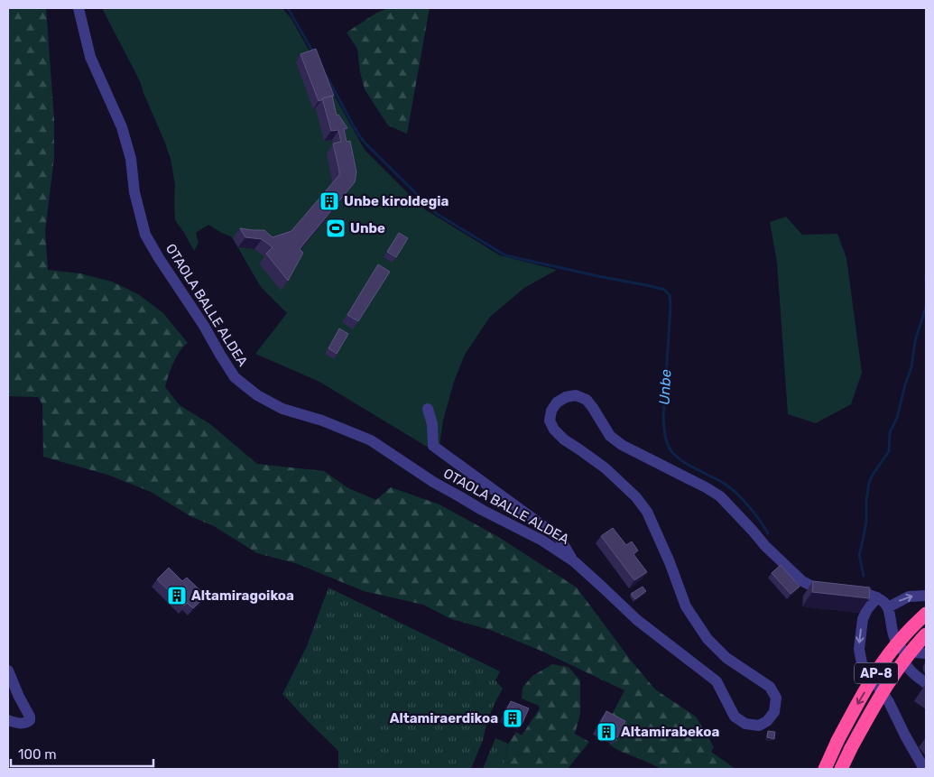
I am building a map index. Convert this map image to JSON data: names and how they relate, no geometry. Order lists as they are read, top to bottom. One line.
{"streets":{"highway":["AP-8"],"street":["OTAOLA BALLE ALDEA"]},"water":["Unbe"],"places":{"building":["Unbe kiroldegia","Altamiragoikoa","Altamiraerdikoa","Altamirabekoa"],"sports":["Unbe"]},"scale_bar":"100 m"}
